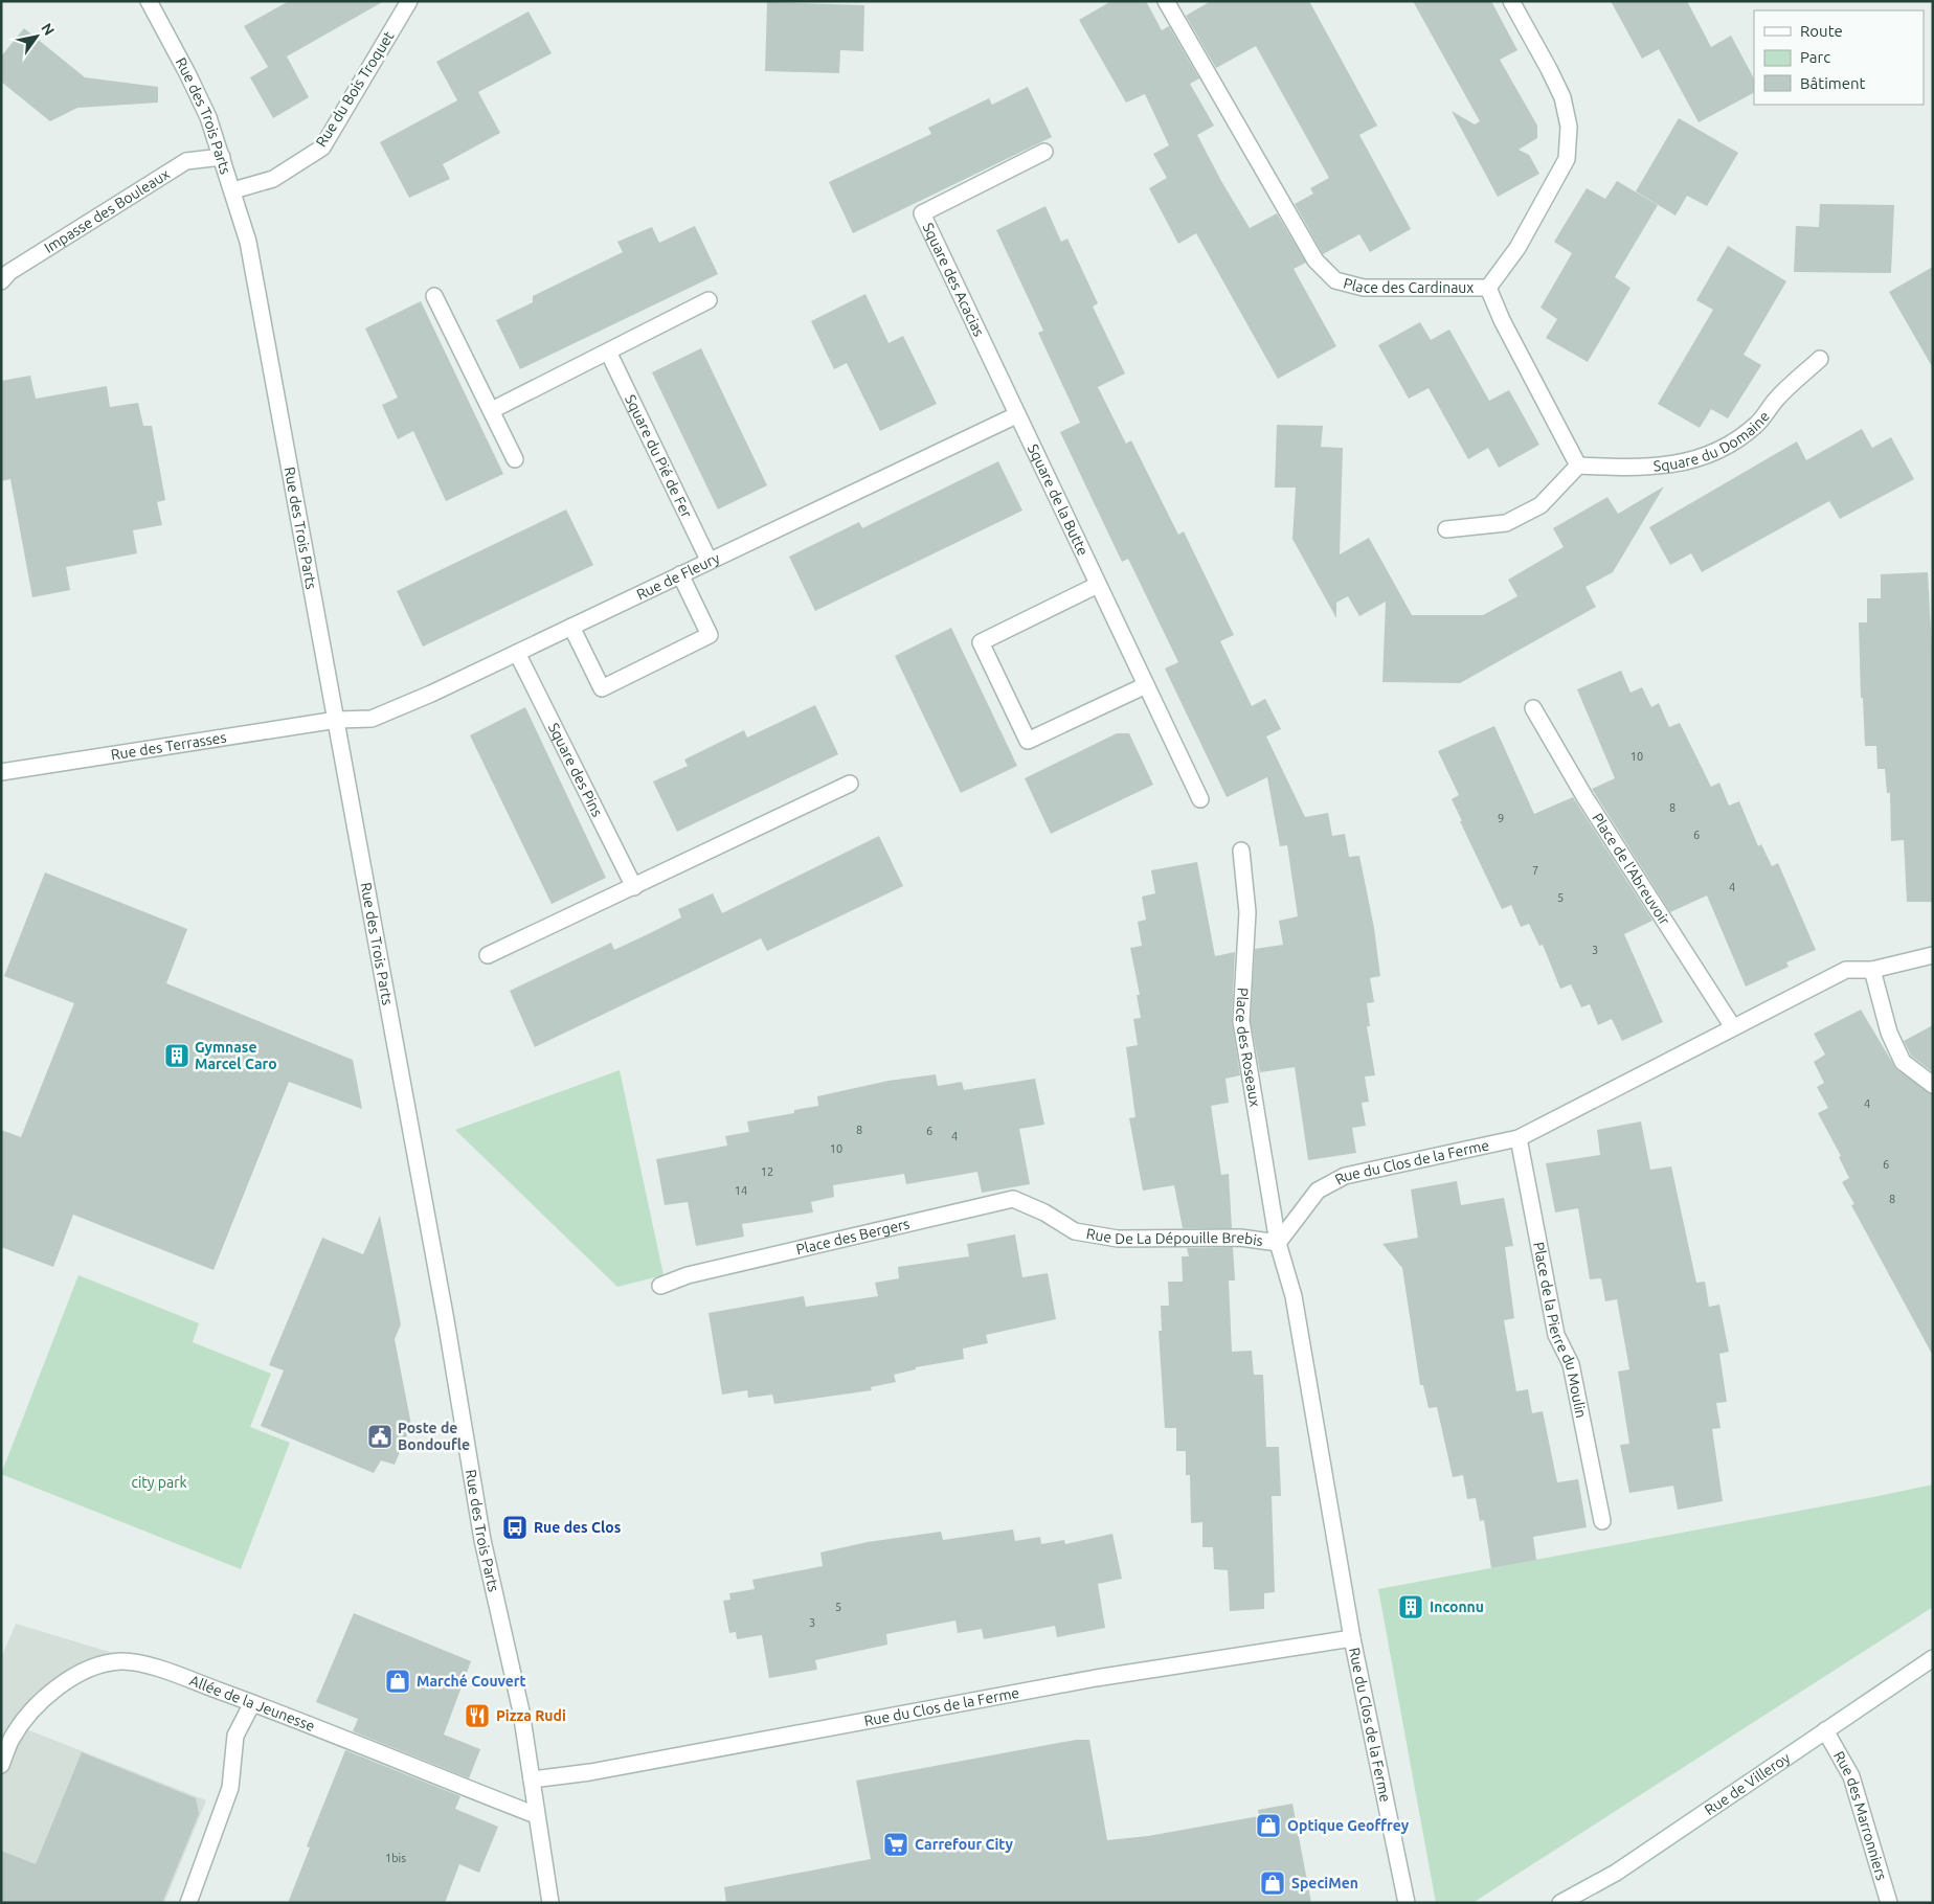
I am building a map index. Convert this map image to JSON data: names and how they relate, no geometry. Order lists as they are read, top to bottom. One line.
{"streets":{"street":["Rue du Bois Troquet","Rue des Trois Parts","Impasse des Bouleaux","Square des Acacias","Place des Cardinaux","Square du Domaine","Square du Pié de Fer","Square de la Butte","Rue de Fleury","Rue des Terrasses","Square des Pins","Place de l'Abreuvoir","Place des Roseaux","Rue du Clos de la Ferme","Place des Bergers","Rue De La Dépouille Brebis","Place de la Pierre du Moulin","Allée de la Jeunesse","Rue de Villeroy","Rue des Marronniers"]},"crossings":[["Rue du Bois Troquet","Rue des Trois Parts"],["Rue des Trois Parts","Impasse des Bouleaux"],["Rue des Trois Parts","Rue de Fleury"],["Rue des Trois Parts","Rue des Terrasses"],["Rue des Trois Parts","Rue du Clos de la Ferme"],["Rue des Trois Parts","Allée de la Jeunesse"],["Square des Acacias","Square de la Butte"],["Square des Acacias","Rue de Fleury"],["Square du Pié de Fer","Rue de Fleury"],["Square de la Butte","Rue de Fleury"],["Rue de Fleury","Rue des Terrasses"],["Rue de Fleury","Square des Pins"],["Place de l'Abreuvoir","Rue du Clos de la Ferme"],["Place des Roseaux","Rue du Clos de la Ferme"],["Place des Roseaux","Rue De La Dépouille Brebis"],["Rue du Clos de la Ferme","Rue De La Dépouille Brebis"],["Rue du Clos de la Ferme","Place de la Pierre du Moulin"],["Place des Bergers","Rue De La Dépouille Brebis"],["Rue de Villeroy","Rue des Marronniers"]],"parks":["city park"],"places":{"building":["Gymnase Marcel Caro","Inconnu"],"public building":["Poste de Bondoufle"],"bus stop":["Rue des Clos"],"shop":["Marché Couvert","Optique Geoffrey","SpeciMen"],"restaurant":["Pizza Rudi"],"supermarket":["Carrefour City"]},"house_numbers":["10","8","9","6","7","4","5","3","4","8","6","4","10","6","12","14","8","5","3","1bis"],"legend":["Route","Parc","Bâtiment"],"north":"top right"}
